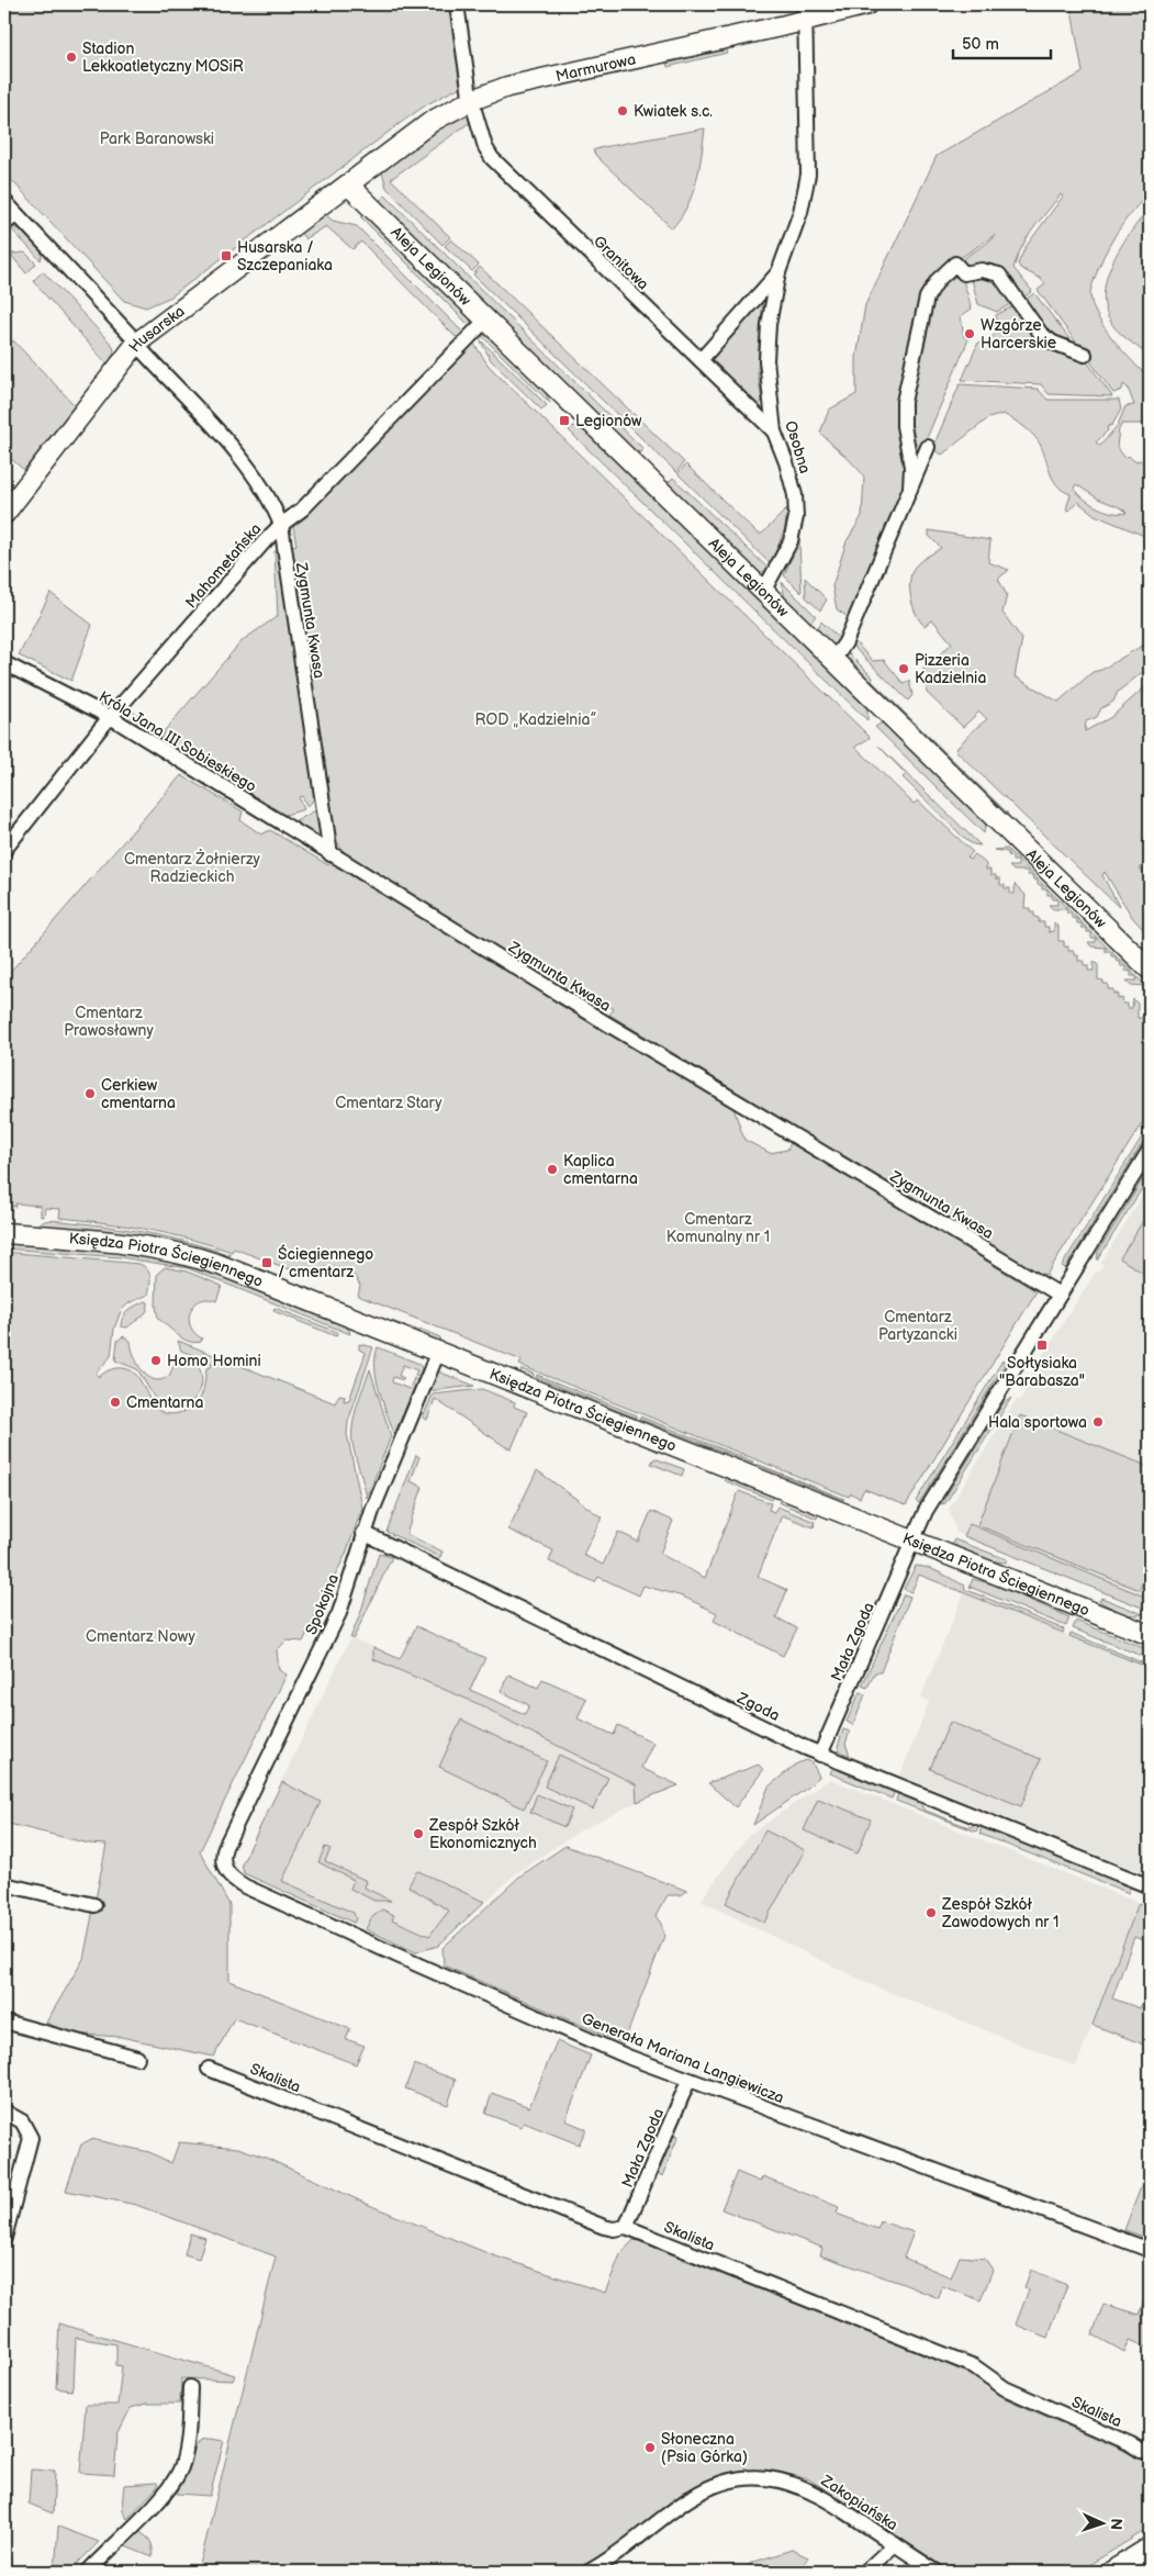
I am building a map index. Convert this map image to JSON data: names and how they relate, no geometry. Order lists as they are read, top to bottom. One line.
{"streets":{"street":["Marmurowa","Granitowa","Aleja Legionów","Husarska","Osobna","Mahometańska","Zygmunta Kwasa","Króla Jana III Sobieskiego","Księdza Piotra Ściegiennego","Spokojna","Mała Zgoda","Zgoda","Generała Mariana Langiewicza","Skalista","Zakopiańska"]},"crossings":[["Marmurowa","Granitowa"],["Marmurowa","Aleja Legionów"],["Marmurowa","Husarska"],["Marmurowa","Osobna"],["Granitowa","Osobna"],["Aleja Legionów","Husarska"],["Aleja Legionów","Osobna"],["Aleja Legionów","Mahometańska"],["Husarska","Zygmunta Kwasa"],["Mahometańska","Zygmunta Kwasa"],["Mahometańska","Króla Jana III Sobieskiego"],["Zygmunta Kwasa","Króla Jana III Sobieskiego"],["Zygmunta Kwasa","Mała Zgoda"],["Księdza Piotra Ściegiennego","Spokojna"],["Księdza Piotra Ściegiennego","Mała Zgoda"],["Spokojna","Zgoda"],["Spokojna","Generała Mariana Langiewicza"],["Mała Zgoda","Zgoda"],["Mała Zgoda","Generała Mariana Langiewicza"],["Mała Zgoda","Skalista"]],"parks":["Park Baranowski","ROD „Kadzielnia”","Cmentarz Żołnierzy Radzieckich","Cmentarz Prawosławny","Cmentarz Stary","Cmentarz Komunalny nr 1","Cmentarz Partyzancki","Cmentarz Nowy"],"places":{"other":["Stadion Lekkoatletyczny MOSiR","Kwiatek s.c.","Wzgórze Harcerskie","Pizzeria Kadzielnia","Cerkiew cmentarna","Kaplica cmentarna","Homo Homini","Cmentarna","Hala sportowa","Zespół Szkół Ekonomicznych","Zespół Szkół Zawodowych nr 1","Słoneczna (Psia Górka)"],"transit":["Husarska / Szczepaniaka","Legionów","Ściegiennego / cmentarz","Sołtysiaka \"Barabasza\""]},"scale_bar":"50 m","north":"right"}
